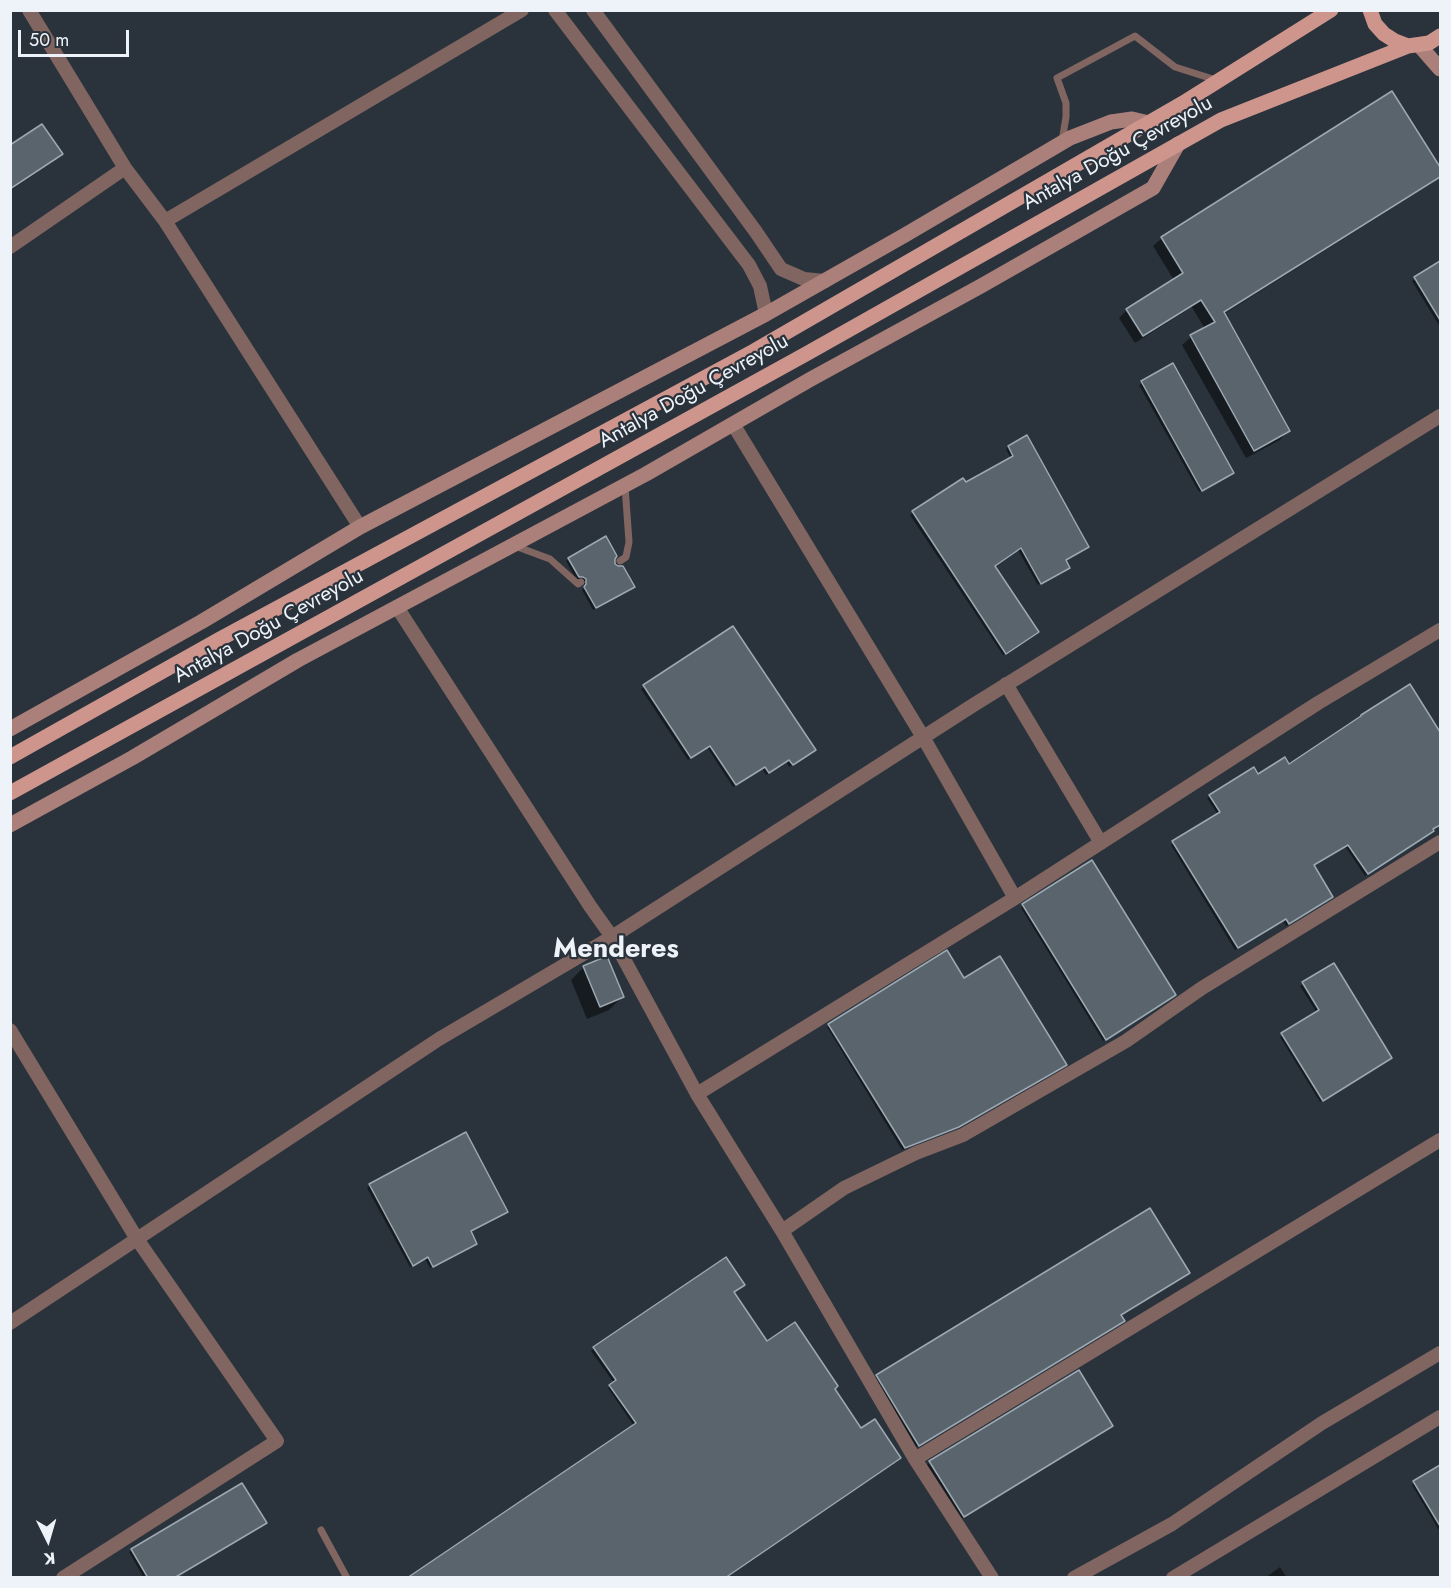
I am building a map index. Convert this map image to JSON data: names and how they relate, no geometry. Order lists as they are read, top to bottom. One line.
{"streets":{"main road":["Antalya Doğu Çevreyolu"]},"districts":["Menderes"],"scale_bar":"50 m","north":"bottom"}
